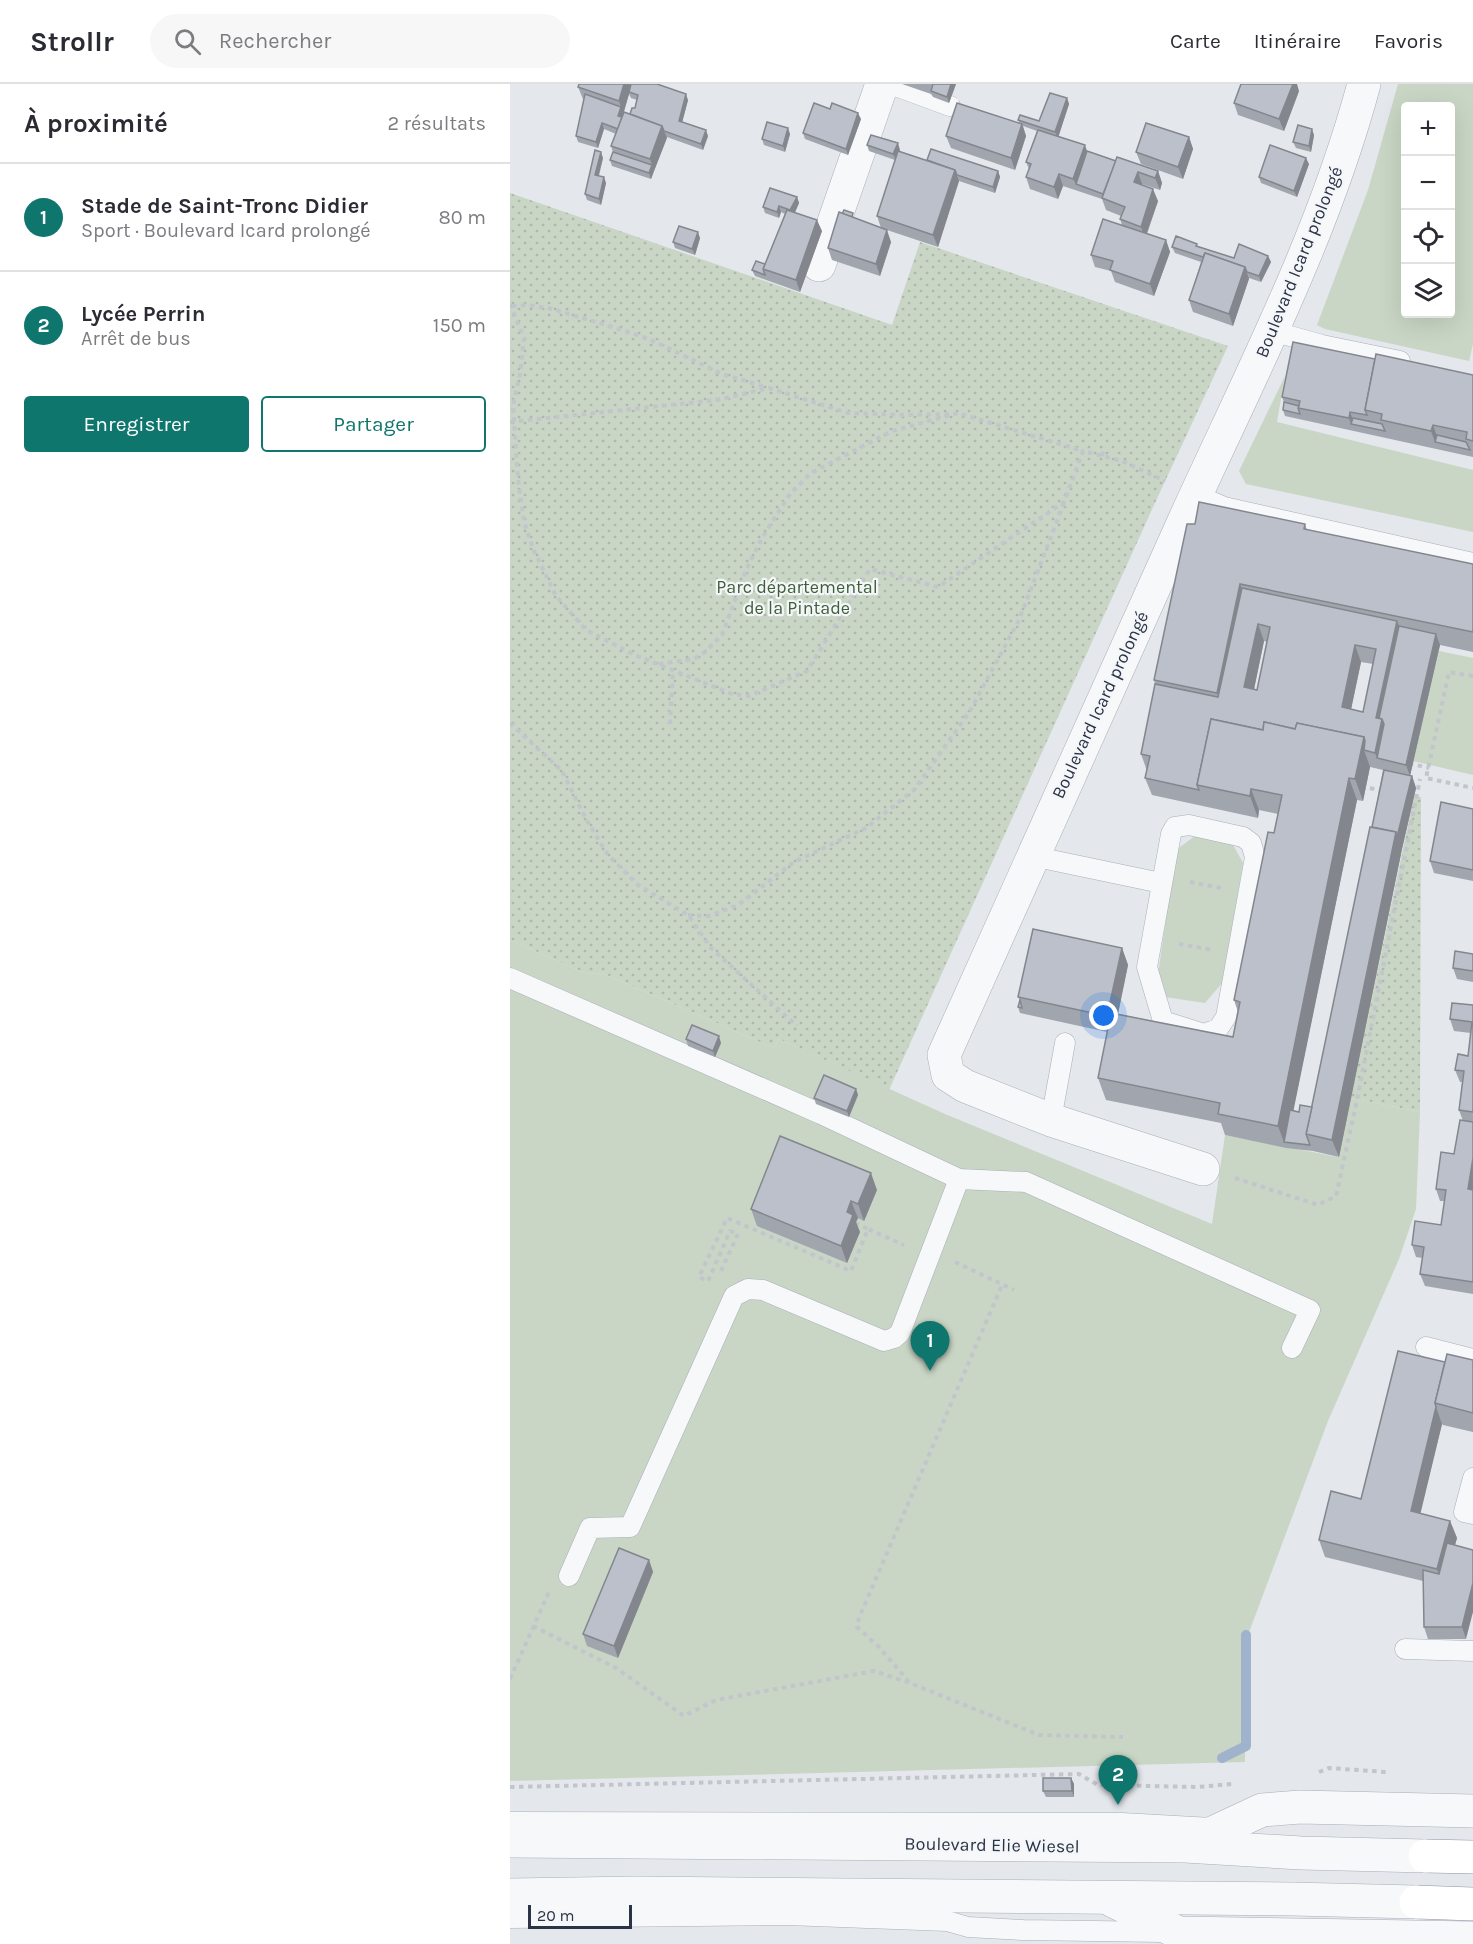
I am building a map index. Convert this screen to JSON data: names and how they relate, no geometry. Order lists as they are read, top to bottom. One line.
{"streets":{"highway":["Boulevard Elie Wiesel"],"street":["Boulevard Icard prolongé"]},"parks":["Parc départemental de la Pintade"],"scale_bar":"20 m","page":{"header":"Strollr","search":"Rechercher","nav":["Carte","Itinéraire","Favoris"],"heading":["À proximité","2 résultats"],"map_buttons":["+","−"],"list":[{"mark":"1","name":"Stade de Saint-Tronc Didier","note":"Sport · Boulevard Icard prolongé","value":"80 m"},{"mark":"2","name":"Lycée Perrin","note":"Arrêt de bus","value":"150 m"}],"buttons":["Enregistrer","Partager"],"pins":["1","2"],"scale":"20 m"}}
